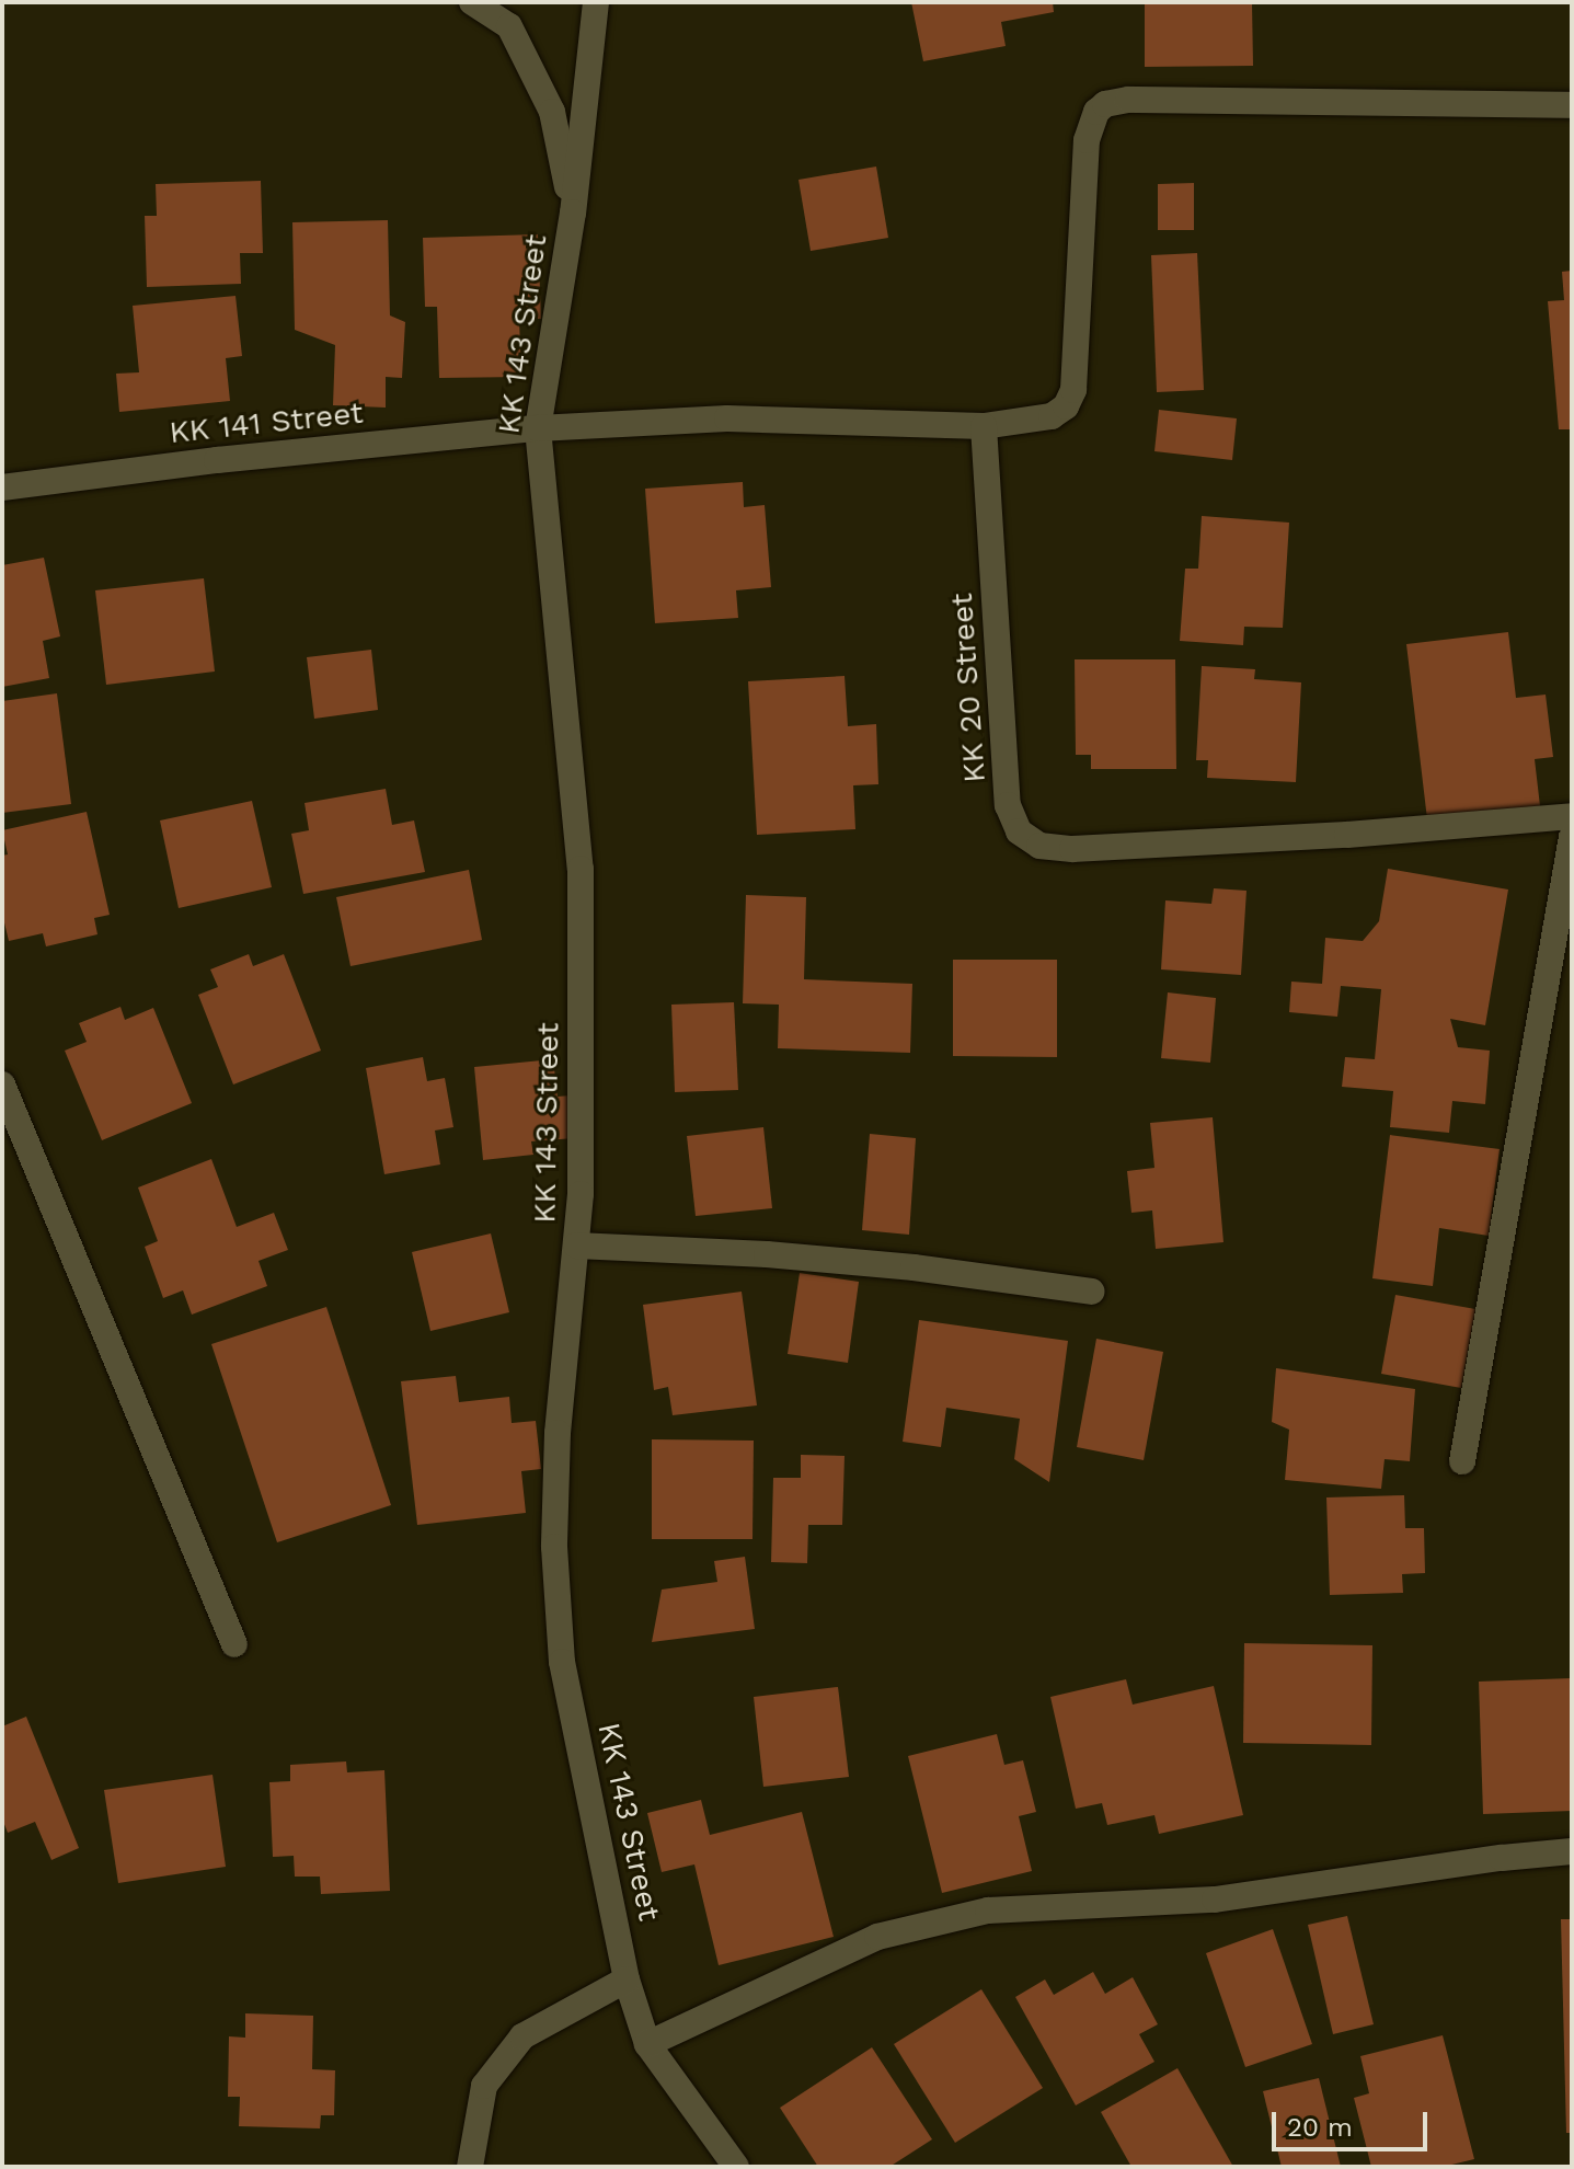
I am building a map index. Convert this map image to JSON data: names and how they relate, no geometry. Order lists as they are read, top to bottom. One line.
{"streets":{"street":["KK 143 Street","KK 141 Street","KK 20 Street"]},"crossings":[["KK 143 Street","KK 141 Street"]],"scale_bar":"20 m"}
